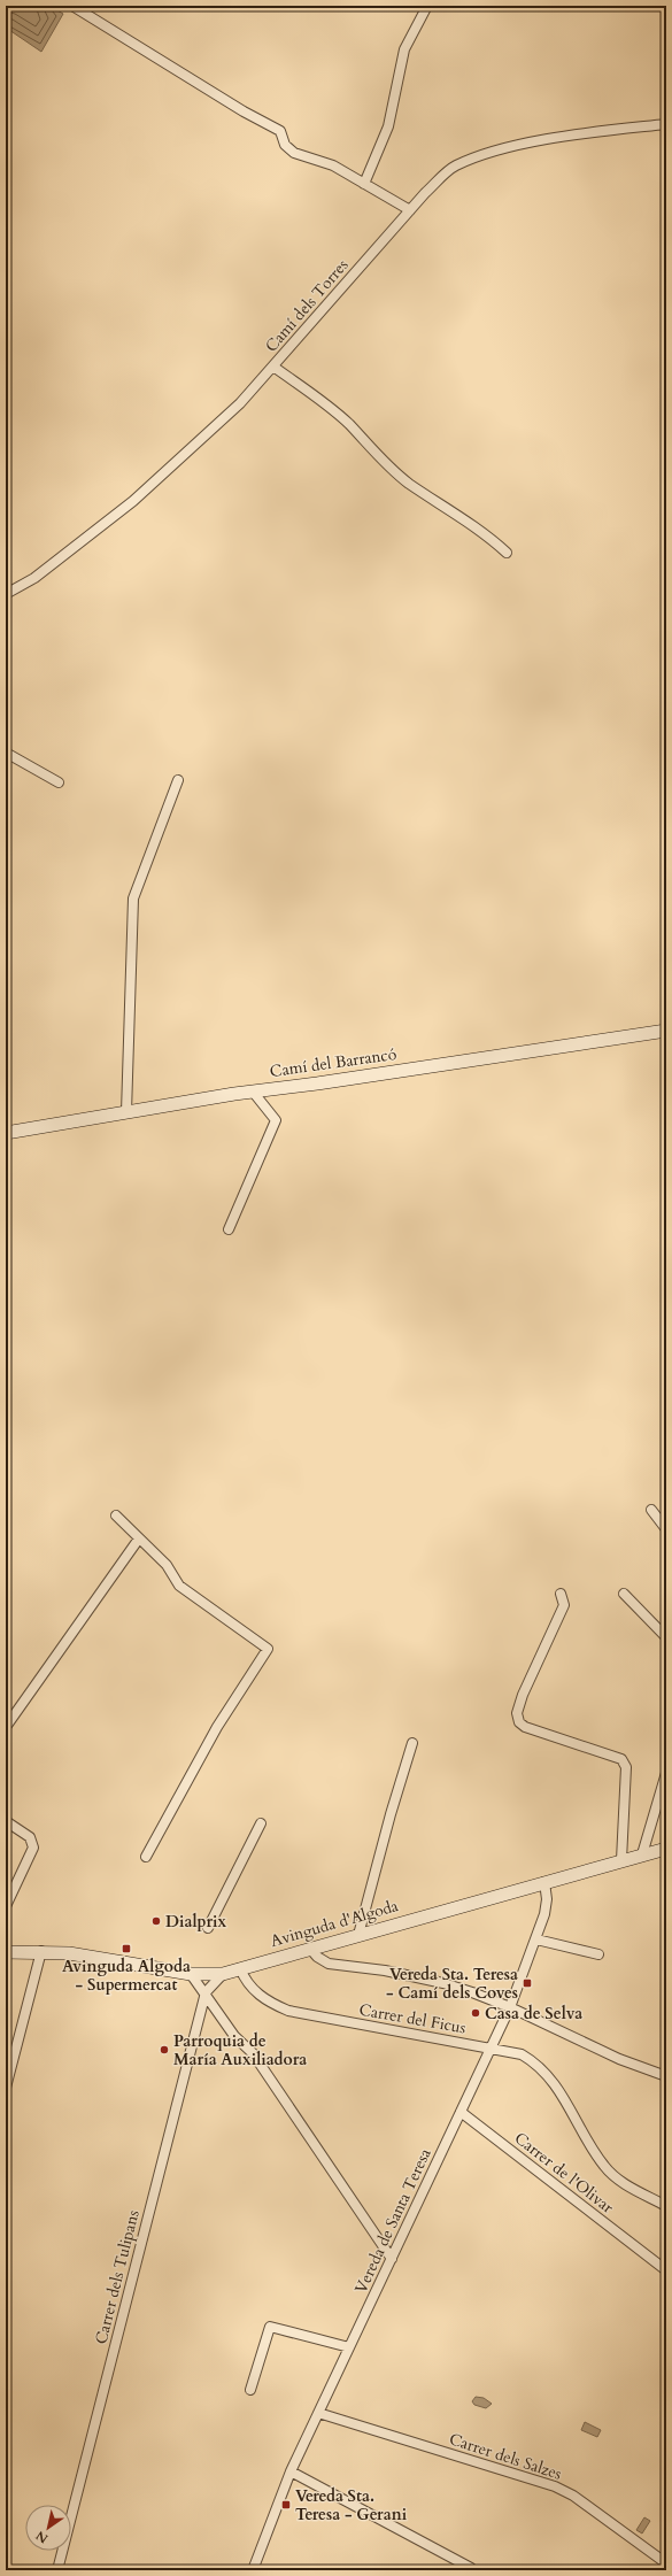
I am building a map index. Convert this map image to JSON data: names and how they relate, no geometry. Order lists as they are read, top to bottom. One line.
{"streets":{"street":["Camí dels Torres","Camí del Barrancó","Avinguda d'Algoda","Carrer del Ficus","Carrer de l'Olivar","Vereda de Santa Teresa","Carrer dels Tulipans","Carrer dels Salzes"]},"crossings":[["Avinguda d'Algoda","Carrer del Ficus"],["Avinguda d'Algoda","Vereda de Santa Teresa"],["Avinguda d'Algoda","Carrer dels Tulipans"],["Carrer del Ficus","Vereda de Santa Teresa"],["Carrer de l'Olivar","Vereda de Santa Teresa"],["Vereda de Santa Teresa","Carrer dels Salzes"]],"places":{"other":["Dialprix","Casa de Selva","Parroquia de María Auxiliadora"],"transit":["Avinguda Algoda - Supermercat","Vereda Sta. Teresa - Camí dels Coves","Vereda Sta. Teresa - Gerani"]},"north":"bottom left"}
